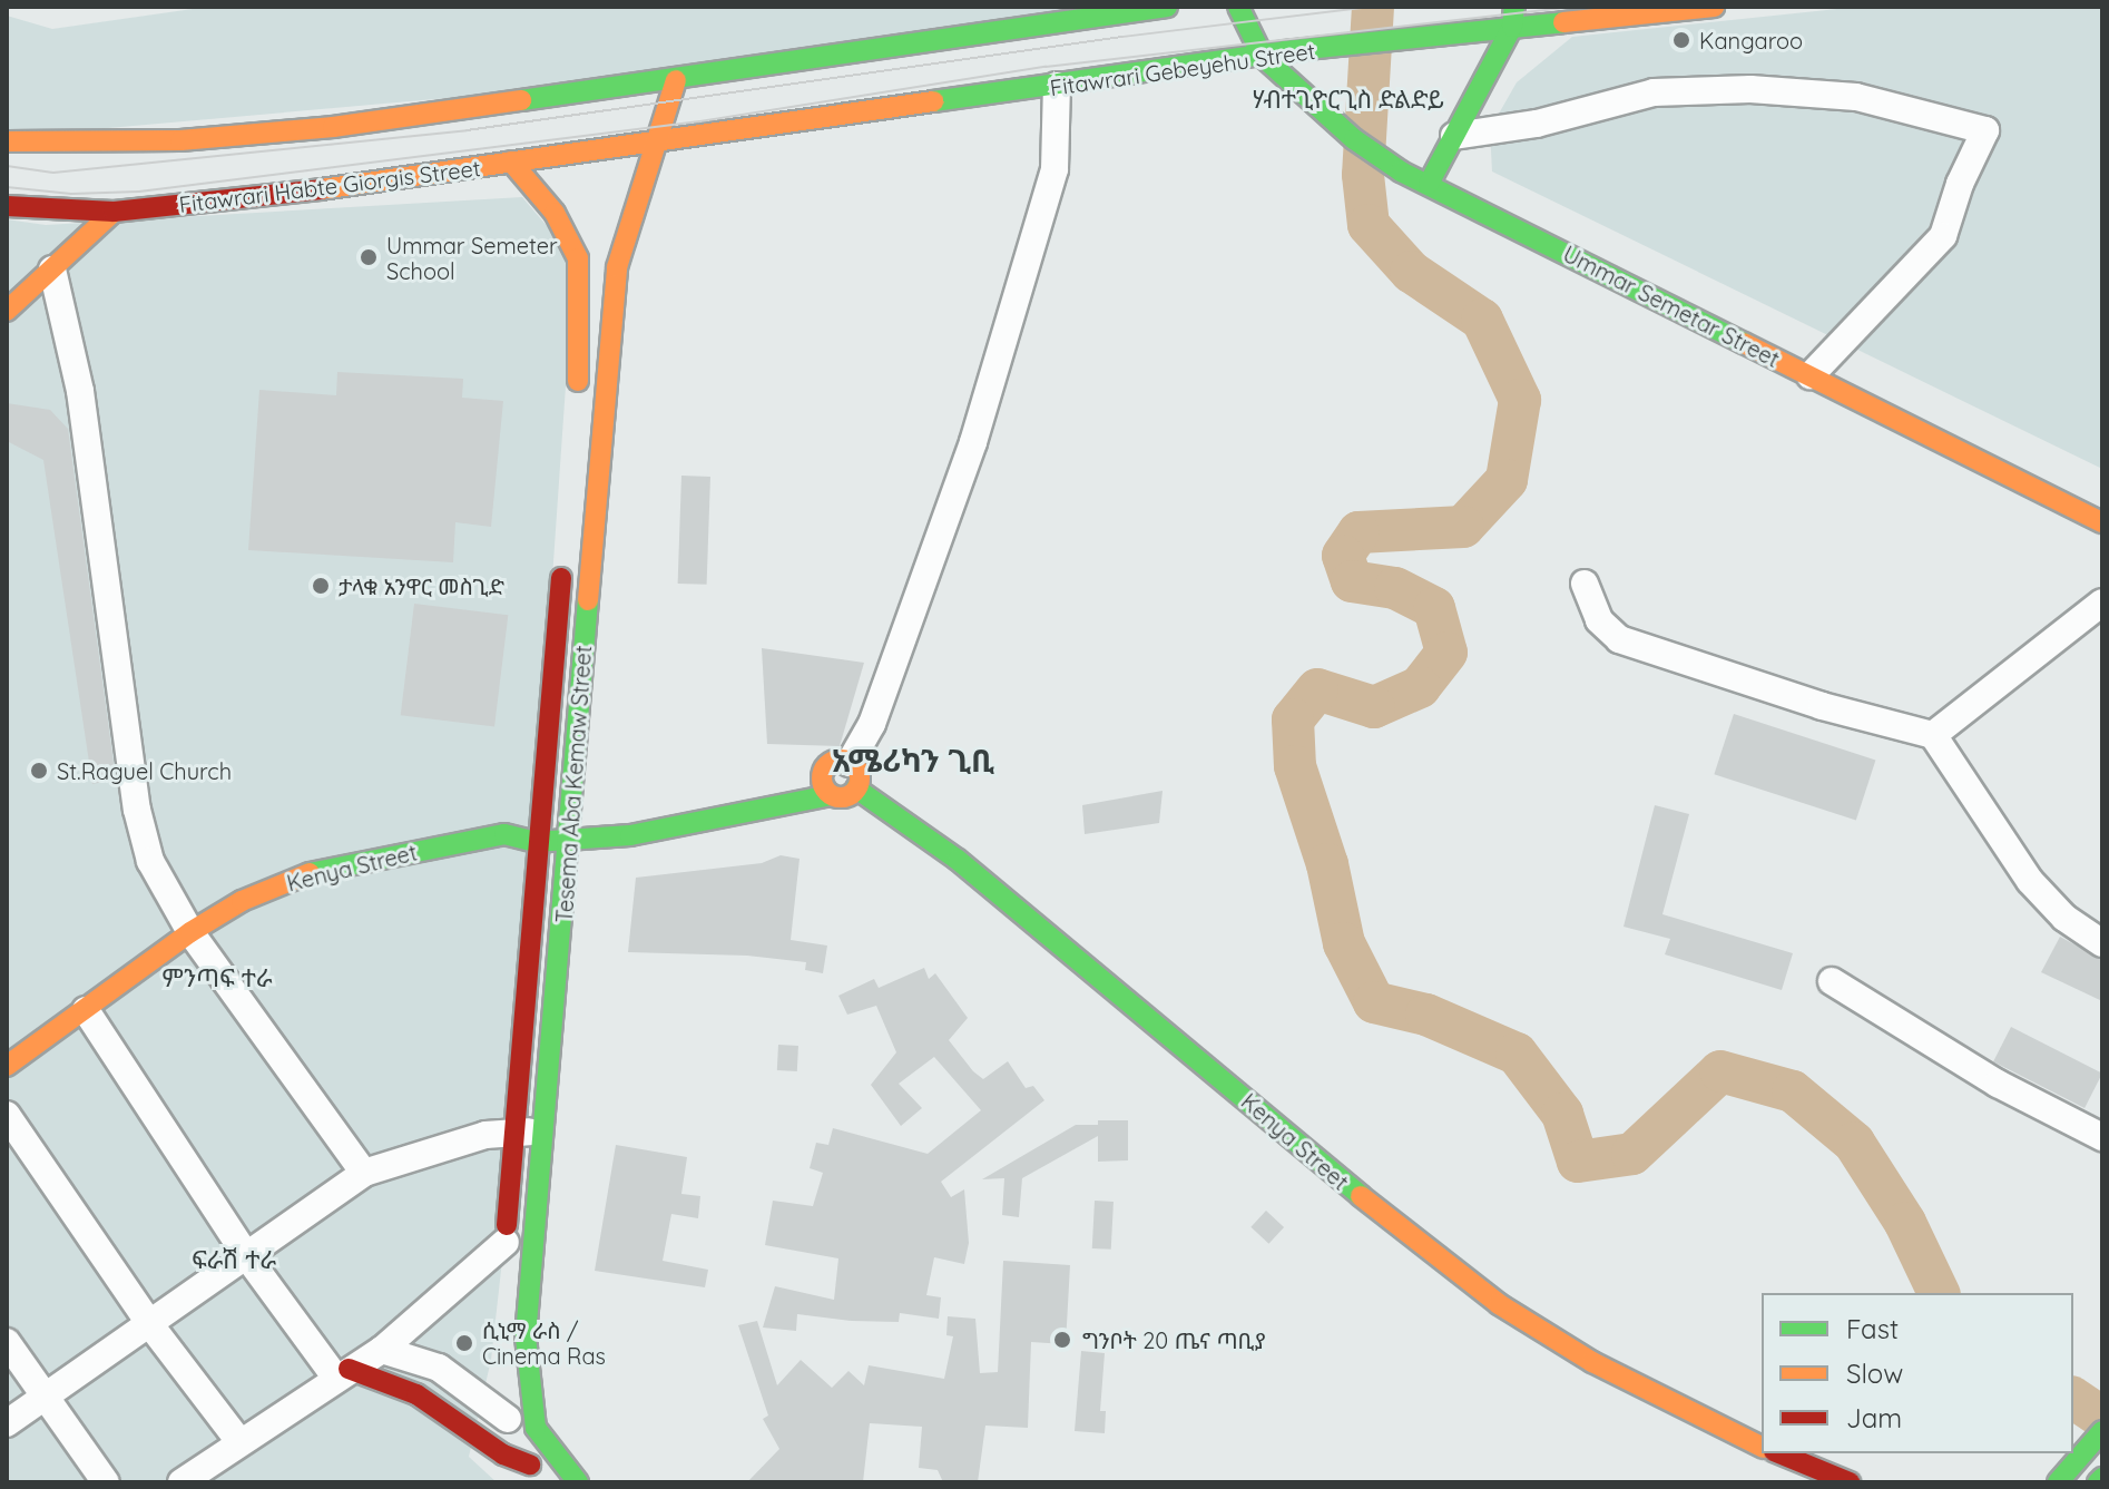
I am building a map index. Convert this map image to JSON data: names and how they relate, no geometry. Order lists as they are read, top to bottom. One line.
{"streets":{"main road":["Fitawrari Gebeyehu Street","Fitawrari Habte Giorgis Street","Ummar Semetar Street","Tesema Aba Kemaw Street","Kenya Street"]},"crossings":[["Fitawrari Gebeyehu Street","Fitawrari Habte Giorgis Street"],["Fitawrari Gebeyehu Street","Ummar Semetar Street"],["Fitawrari Gebeyehu Street","Tesema Aba Kemaw Street"],["Fitawrari Habte Giorgis Street","Tesema Aba Kemaw Street"],["Tesema Aba Kemaw Street","Kenya Street"]],"districts":["ሃብተጊዮርጊስ ድልድይ","አሜሪካን ጊቢ","ምንጣፍ ተራ","ፍራሽ ተራ"],"places":["Kangaroo","Ummar Semeter School","ታላቁ አንዋር መስጊድ","St.Raguel Church","ግንቦት 20 ጤና ጣቢያ","ሲኒማ ራስ / Cinema Ras"],"legend":["Fast","Slow","Jam"]}
